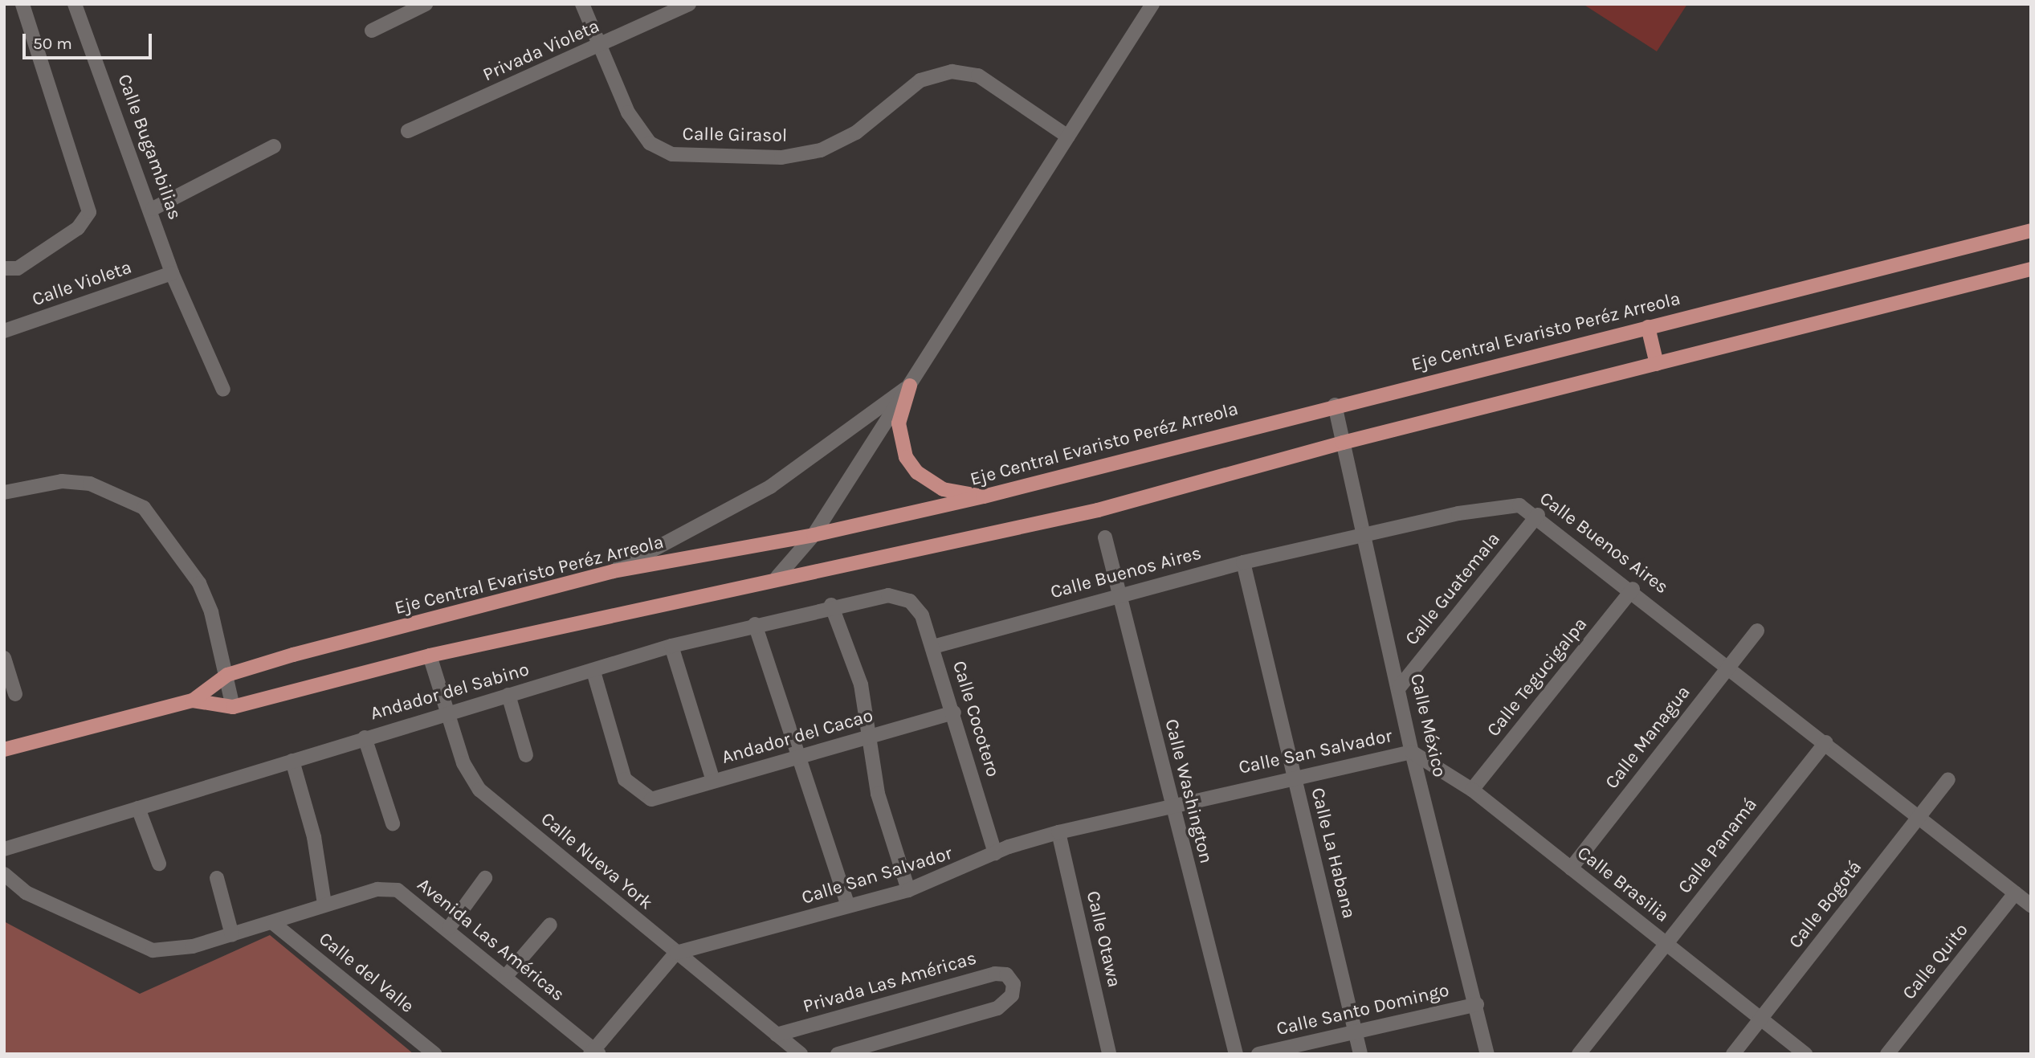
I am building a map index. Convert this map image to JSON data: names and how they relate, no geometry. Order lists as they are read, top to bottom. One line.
{"streets":{"main road":["Eje Central Evaristo Peréz Arreola"],"street":["Privada Violeta","Calle Girasol","Calle Bugambilias","Calle Violeta","Calle Buenos Aires","Calle Guatemala","Calle Tegucigalpa","Andador del Sabino","Calle Cocotero","Calle México","Andador del Cacao","Calle Managua","Calle San Salvador","Calle Washington","Calle Panamá","Calle La Habana","Calle Nueva York","Calle Brasilia","Calle Bogotá","Calle Otawa","Avenida Las Américas","Calle Quito","Calle del Valle","Privada Las Américas","Calle Santo Domingo"]},"crossings":[["Privada Violeta","Calle Girasol"],["Calle Bugambilias","Calle Violeta"],["Eje Central Evaristo Peréz Arreola","Calle México"],["Eje Central Evaristo Peréz Arreola","Calle Nueva York"],["Calle Buenos Aires","Calle Guatemala"],["Calle Buenos Aires","Calle Tegucigalpa"],["Calle Buenos Aires","Calle Cocotero"],["Calle Buenos Aires","Calle México"],["Calle Buenos Aires","Calle Managua"],["Calle Buenos Aires","Calle Washington"],["Calle Buenos Aires","Calle Panamá"],["Calle Buenos Aires","Calle La Habana"],["Calle Buenos Aires","Calle Bogotá"],["Calle Buenos Aires","Calle Quito"],["Calle Guatemala","Calle México"],["Calle Tegucigalpa","Calle Brasilia"],["Andador del Sabino","Calle Cocotero"],["Andador del Sabino","Andador del Cacao"],["Andador del Sabino","Calle Nueva York"],["Calle Cocotero","Andador del Cacao"],["Calle Cocotero","Calle San Salvador"],["Calle México","Calle San Salvador"],["Calle México","Calle Brasilia"],["Calle México","Calle Santo Domingo"],["Calle Managua","Calle Brasilia"],["Calle San Salvador","Calle Washington"],["Calle San Salvador","Calle La Habana"],["Calle San Salvador","Calle Nueva York"],["Calle San Salvador","Calle Brasilia"],["Calle San Salvador","Calle Otawa"],["Calle Panamá","Calle Brasilia"],["Calle La Habana","Calle Santo Domingo"],["Calle Nueva York","Privada Las Américas"],["Calle Brasilia","Calle Bogotá"],["Avenida Las Américas","Calle del Valle"]],"scale_bar":"50 m"}
